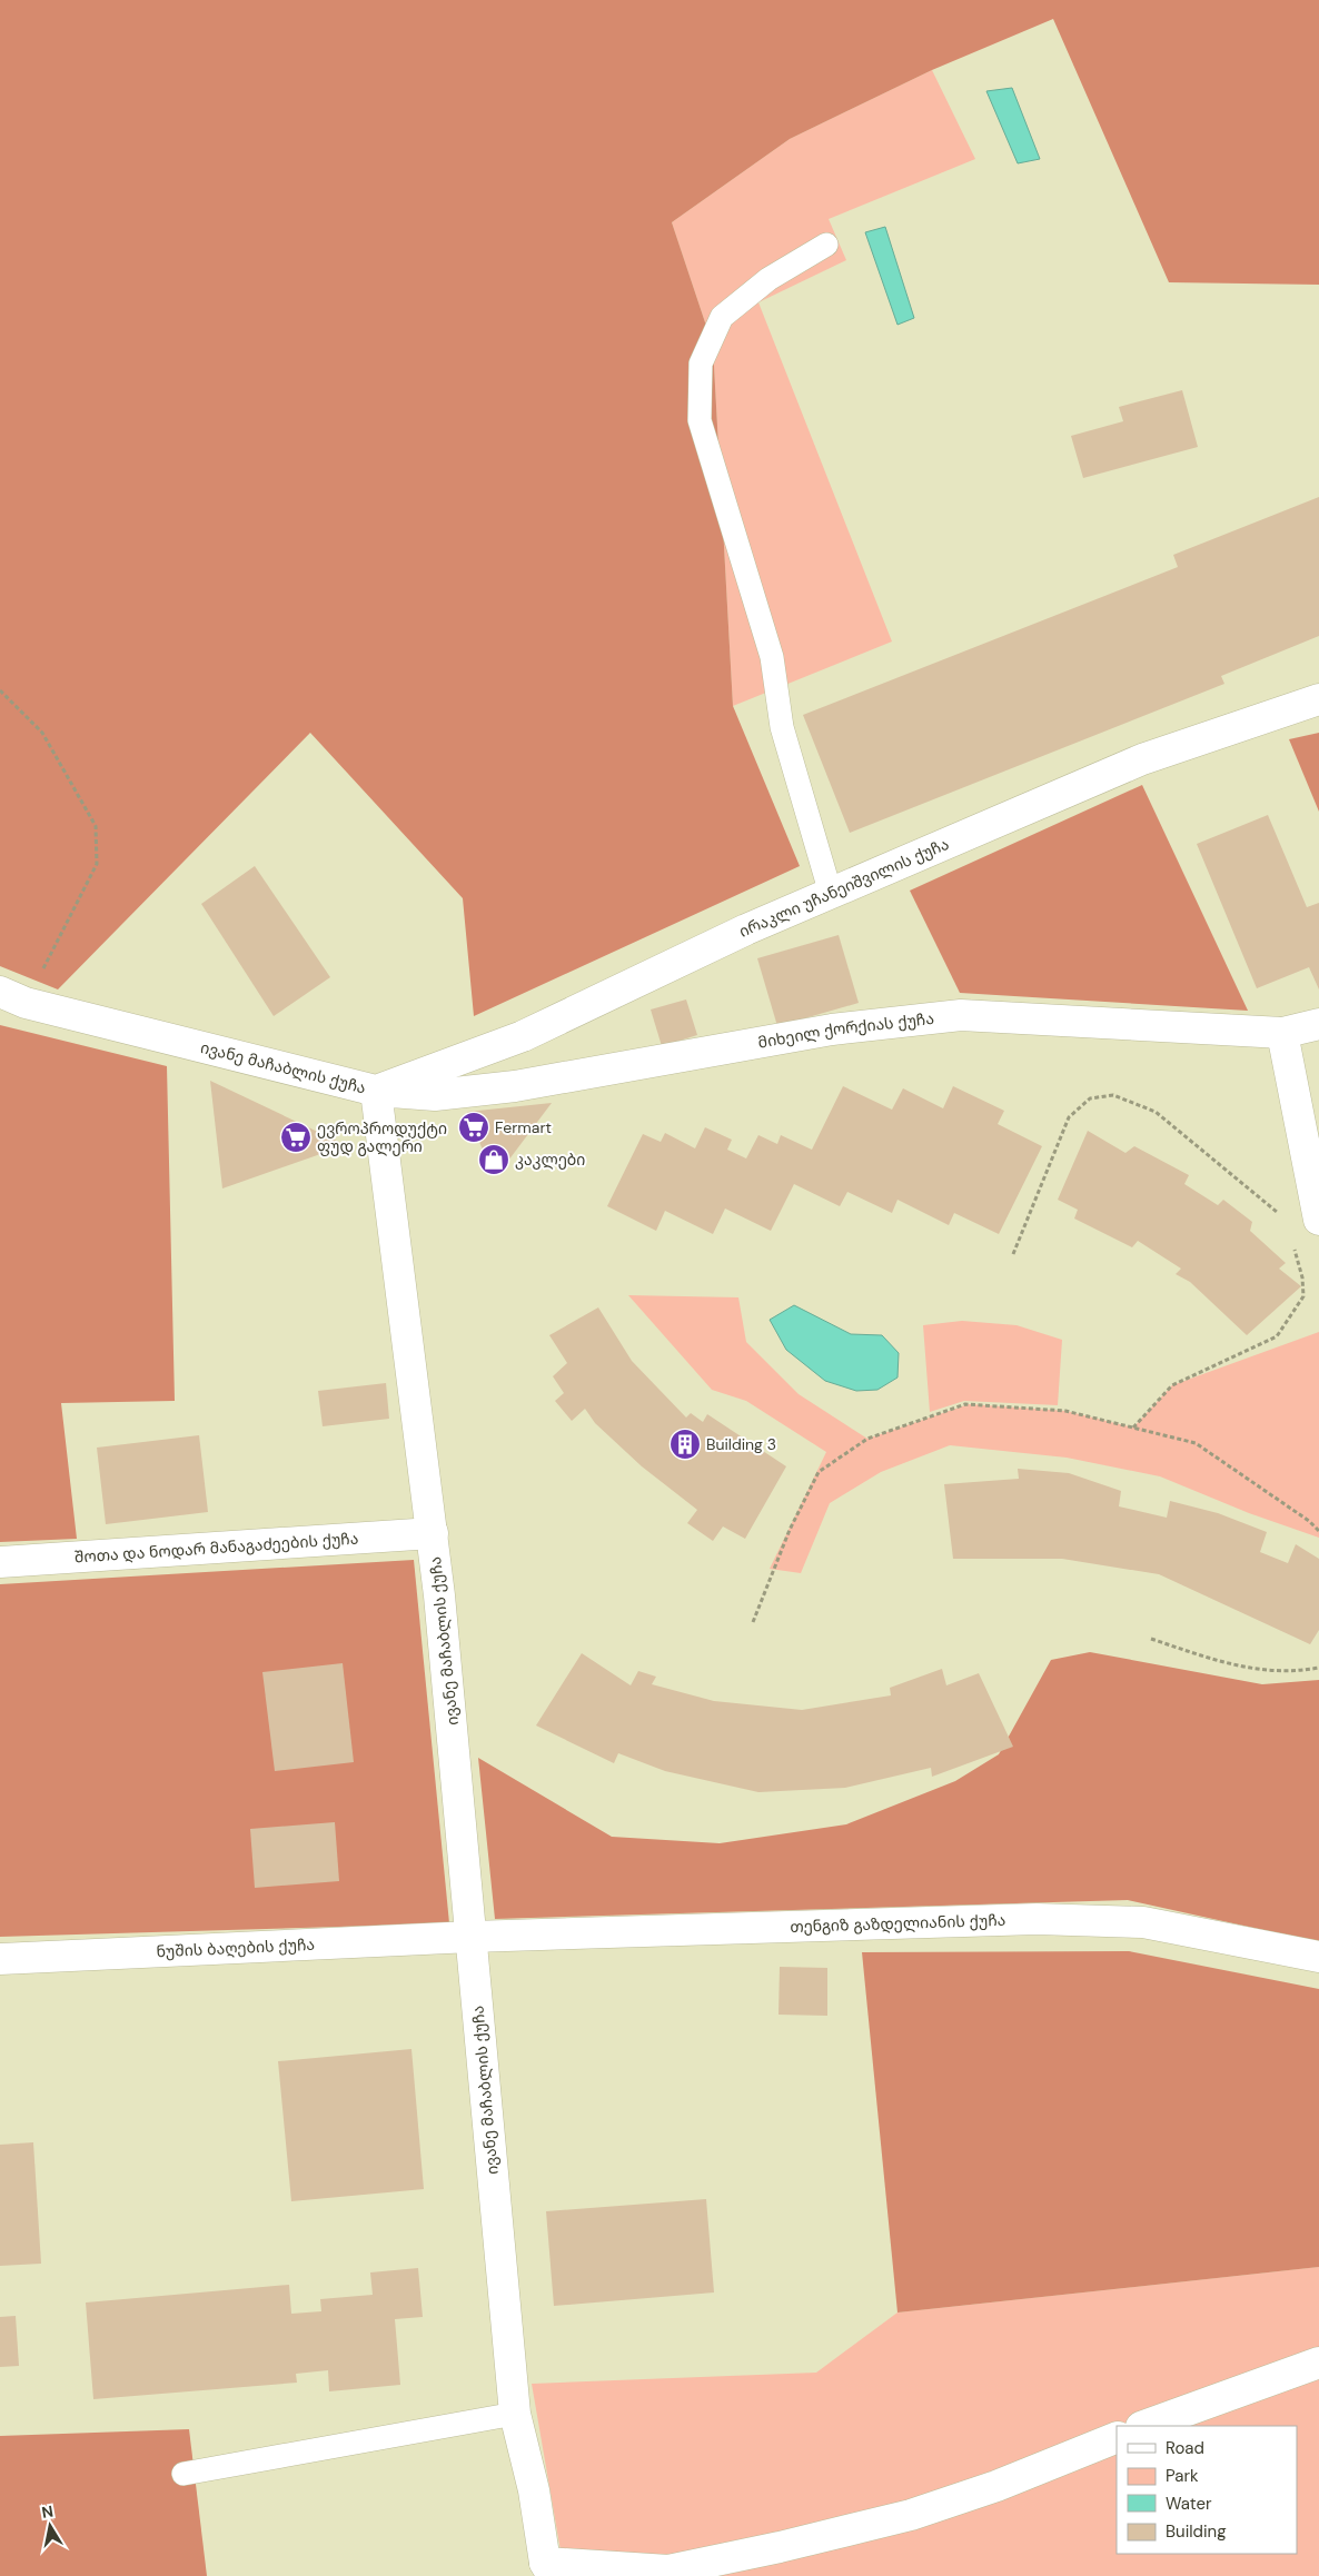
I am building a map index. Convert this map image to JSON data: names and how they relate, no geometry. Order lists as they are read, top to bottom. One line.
{"streets":{"street":["ირაკლი უჩანეიშვილის ქუჩა","მიხეილ ქორქიას ქუჩა","ივანე მაჩაბლის ქუჩა","შოთა და ნოდარ მანაგაძეების ქუჩა","თენგიზ გაზდელიანის ქუჩა","ნუშის ბაღების ქუჩა"]},"crossings":[["ირაკლი უჩანეიშვილის ქუჩა","მიხეილ ქორქიას ქუჩა"],["ირაკლი უჩანეიშვილის ქუჩა","ივანე მაჩაბლის ქუჩა"],["მიხეილ ქორქიას ქუჩა","ივანე მაჩაბლის ქუჩა"],["ივანე მაჩაბლის ქუჩა","შოთა და ნოდარ მანაგაძეების ქუჩა"],["ივანე მაჩაბლის ქუჩა","თენგიზ გაზდელიანის ქუჩა"],["ივანე მაჩაბლის ქუჩა","ნუშის ბაღების ქუჩა"],["თენგიზ გაზდელიანის ქუჩა","ნუშის ბაღების ქუჩა"]],"places":{"supermarket":["Fermart","ევროპროდუქტი ფუდ გალერი"],"shop":["კაკლები"],"building":["Building 3"]},"legend":["Road","Park","Water","Building"],"north":"top"}
